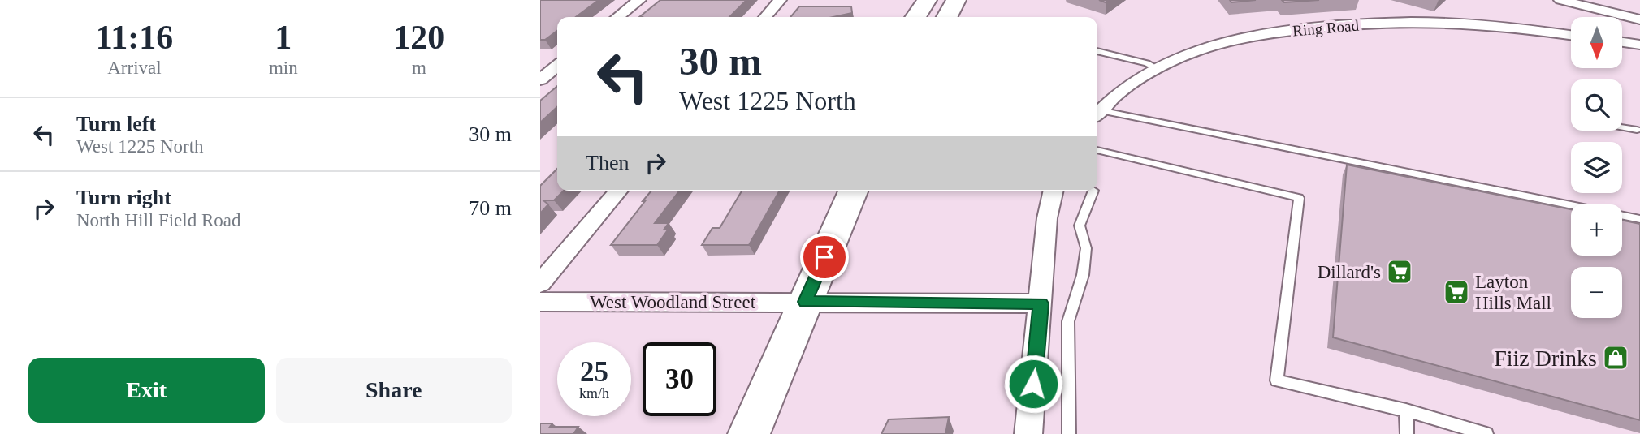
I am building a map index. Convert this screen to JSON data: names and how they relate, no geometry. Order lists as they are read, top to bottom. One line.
{"streets":{"street":["Ring Road","West Woodland Street"]},"places":{"supermarket":["Dillard's","Layton Hills Mall"],"shop":["Fiiz Drinks"]},"north":"bottom","page":{"eta":["11:16","Arrival","1","min","120","m"],"map_buttons":["+","−"],"turn":["30 m","West 1225 North"],"list":[{"name":"Turn left","note":"West 1225 North","value":"30 m"},{"name":"Turn right","note":"North Hill Field Road","value":"70 m"}],"then":"Then","speed":"25 km/h","limit":"30","buttons":["Exit","Share"]}}
